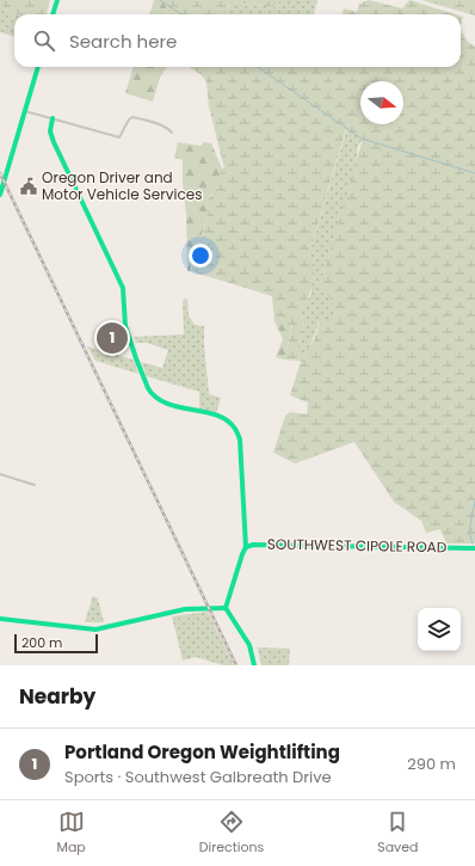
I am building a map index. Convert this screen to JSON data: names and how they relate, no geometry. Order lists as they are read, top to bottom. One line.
{"streets":{"main road":["SOUTHWEST CIPOLE ROAD"]},"places":{"public building":["Oregon Driver and Motor Vehicle Services"]},"scale_bar":"200 m","north":"right","page":{"search":"Search here","pins":"1","scale":"200 m","heading":"Nearby","list":[{"mark":"1","name":"Portland Oregon Weightlifting","note":"Sports · Southwest Galbreath Drive","value":"290 m"}],"nav":["Map","Directions","Saved"]}}
